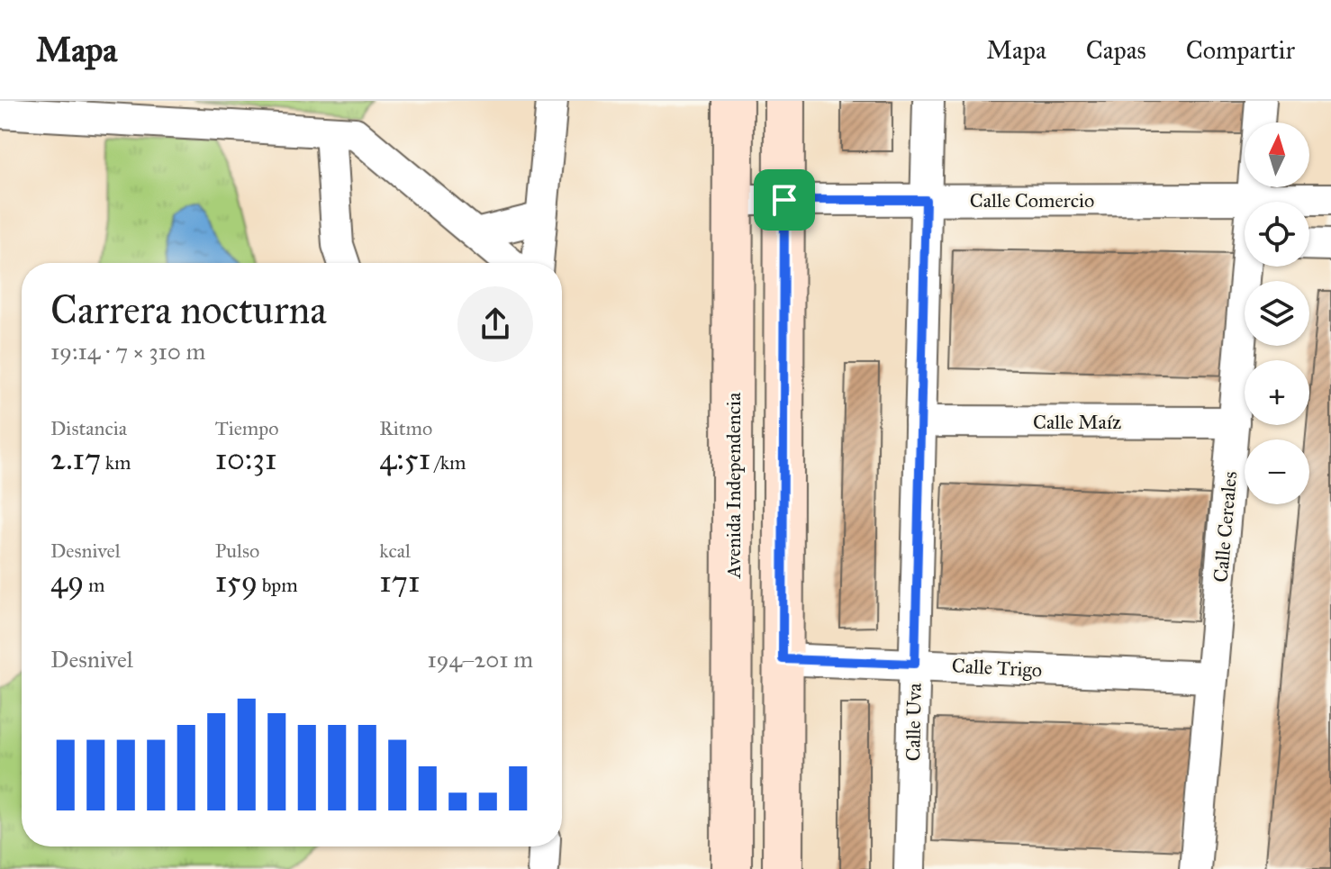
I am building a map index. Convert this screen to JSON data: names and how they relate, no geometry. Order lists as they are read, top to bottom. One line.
{"streets":{"main road":["Avenida Independencia"],"street":["Calle Comercio","Calle Maíz","Calle Cereales","Calle Trigo","Calle Uva"]},"crossings":[["Calle Comercio","Avenida Independencia"],["Calle Comercio","Calle Cereales"],["Calle Comercio","Calle Uva"],["Calle Maíz","Calle Cereales"],["Calle Maíz","Calle Uva"],["Calle Cereales","Calle Trigo"],["Calle Trigo","Calle Uva"]],"north":"top","page":{"header":"Mapa","nav":["Mapa","Capas","Compartir"],"map_buttons":["+","−"],"heading":["Carrera nocturna","19:14 · 7 × 310 m"],"stats":[["Distancia","2.17 km"],["Tiempo","10:31"],["Ritmo","4:51 /km"],["Desnivel","49 m"],["Pulso","159 bpm"],["kcal","171"]],"chart":["Desnivel","194–201 m"]}}
